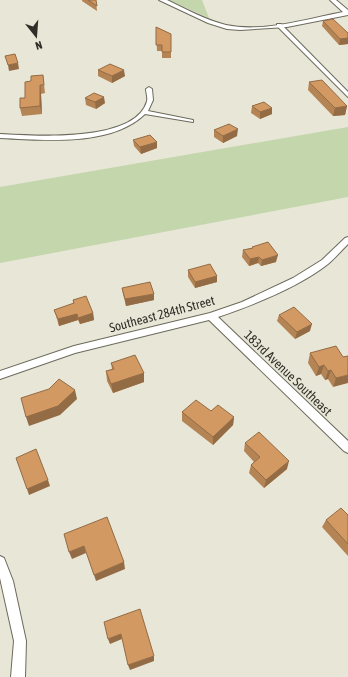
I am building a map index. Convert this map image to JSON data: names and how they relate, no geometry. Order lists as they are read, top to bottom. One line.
{"streets":{"street":["Southeast 284th Street","183rd Avenue Southeast"]},"crossings":[["Southeast 284th Street","183rd Avenue Southeast"]],"north":"bottom"}
